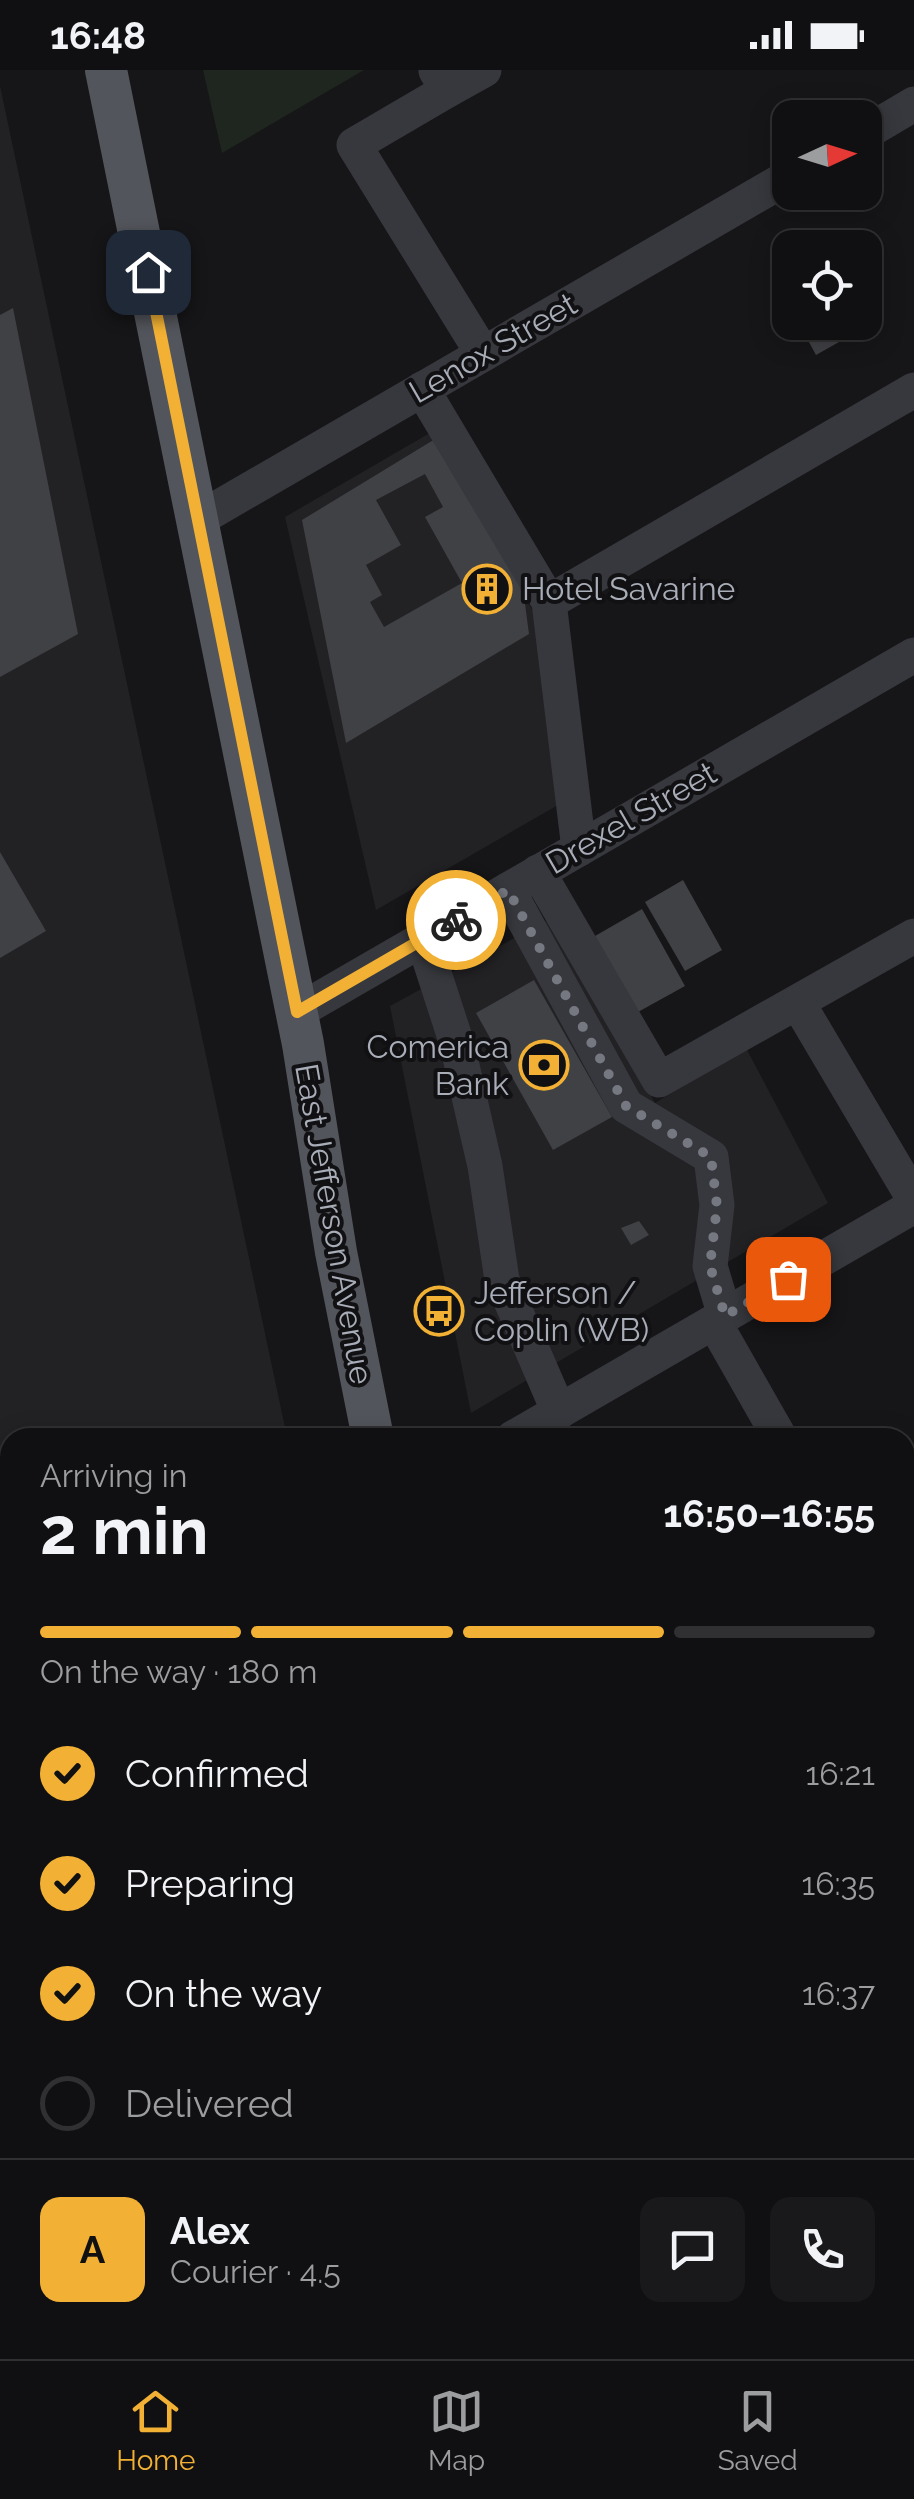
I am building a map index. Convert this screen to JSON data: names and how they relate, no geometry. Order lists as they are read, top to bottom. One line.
{"streets":{"main road":["East Jefferson Avenue"],"street":["Lenox Street","Drexel Street"]},"crossings":[["Lenox Street","East Jefferson Avenue"],["Drexel Street","East Jefferson Avenue"]],"places":{"building":["Hotel Savarine"],"bank":["Comerica Bank"],"bus stop":["Jefferson / Coplin (WB)"]},"north":"right","page":{"status":"16:48","heading":["2 min","Arriving in","16:50–16:55"],"panel":["Alex","Courier · 4.5"],"bar":"On the way · 180 m","list":[["Confirmed","16:21"],["Preparing","16:35"],["On the way","16:37"],"Delivered"],"round":"A","tabs":["Home","Map","Saved"]}}
